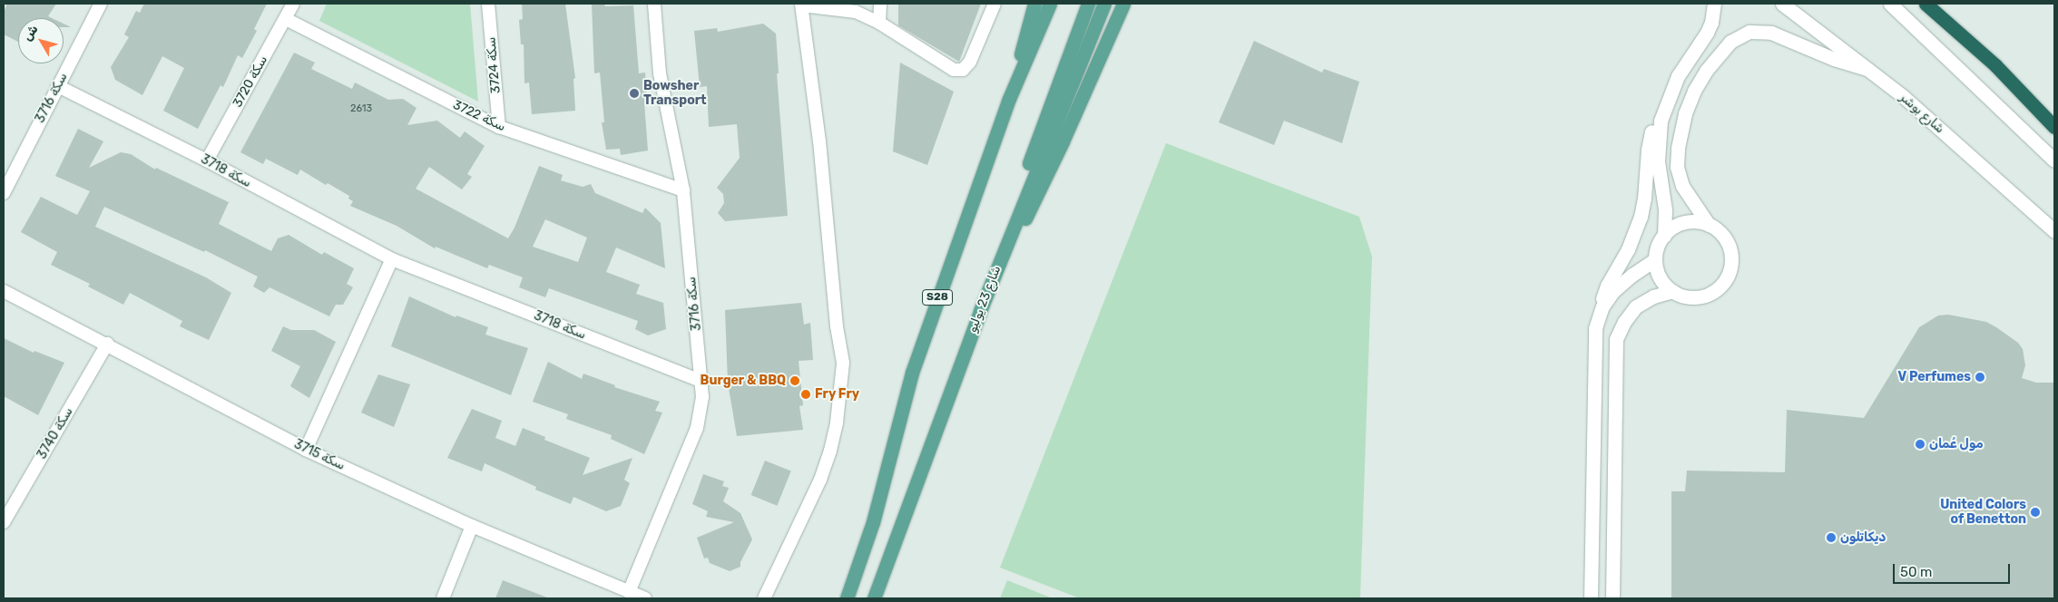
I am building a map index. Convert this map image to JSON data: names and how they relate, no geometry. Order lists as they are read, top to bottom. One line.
{"streets":{"main road":["S28","شارع 23 يوليو"],"street":["سكة 3724","سكة 3720","سكة 3716","شارع بوشر","سكة 3722","سكة 3718","سكة 3740","سكة 3715"]},"crossings":[["سكة 3724","سكة 3722"],["سكة 3720","سكة 3722"],["سكة 3720","سكة 3718"],["سكة 3716","سكة 3722"],["سكة 3716","سكة 3718"],["سكة 3716","سكة 3715"],["سكة 3740","سكة 3715"]],"places":["Bowsher Transport","V Perfumes","Burger & BBQ","Fry Fry","مول عُمان","United Colors of Benetton","ديكاتلون"],"house_numbers":["2613"],"scale_bar":"50 m","north":"top left"}
